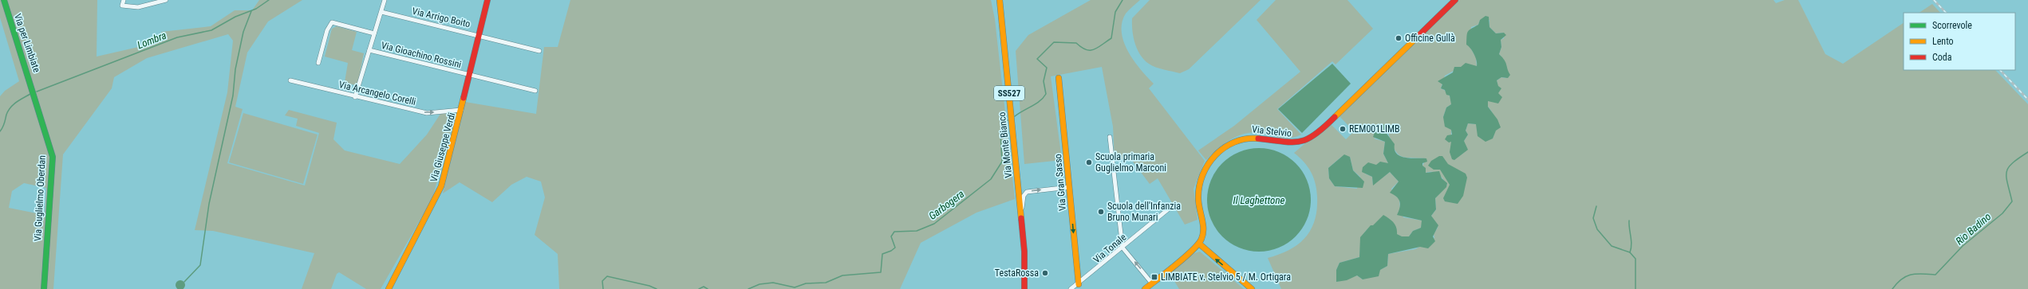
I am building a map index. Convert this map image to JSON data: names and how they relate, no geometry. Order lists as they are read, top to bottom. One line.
{"streets":{"street":["Via Arrigo Boito","Via per Limbiate","Via Gioachino Rossini","Via Arcangelo Corelli","SS527","Via Stelvio","Via Monte Bianco","Via Giuseppe Verdi","Via Gran Sasso","Via Guglielmo Oberdan","Via Tonale"]},"crossings":[["Via Arrigo Boito","Via Giuseppe Verdi"],["Via per Limbiate","Via Guglielmo Oberdan"],["Via Gioachino Rossini","Via Giuseppe Verdi"],["Via Arcangelo Corelli","Via Giuseppe Verdi"],["Via Gran Sasso","Via Tonale"]],"one_way":["Via Arcangelo Corelli"],"water":["Lombra","Il Laghettone","Garbogera","Rio Badino"],"places":{"other":["Officine Gullà","REM001LIMB","Scuola primaria Guglielmo Marconi","Scuola dell'Infanzia Bruno Munari","TestaRossa"],"transit":["LIMBIATE v. Stelvio 5 / M. Ortigara"]},"legend":["Scorrevole","Lento","Coda"]}
